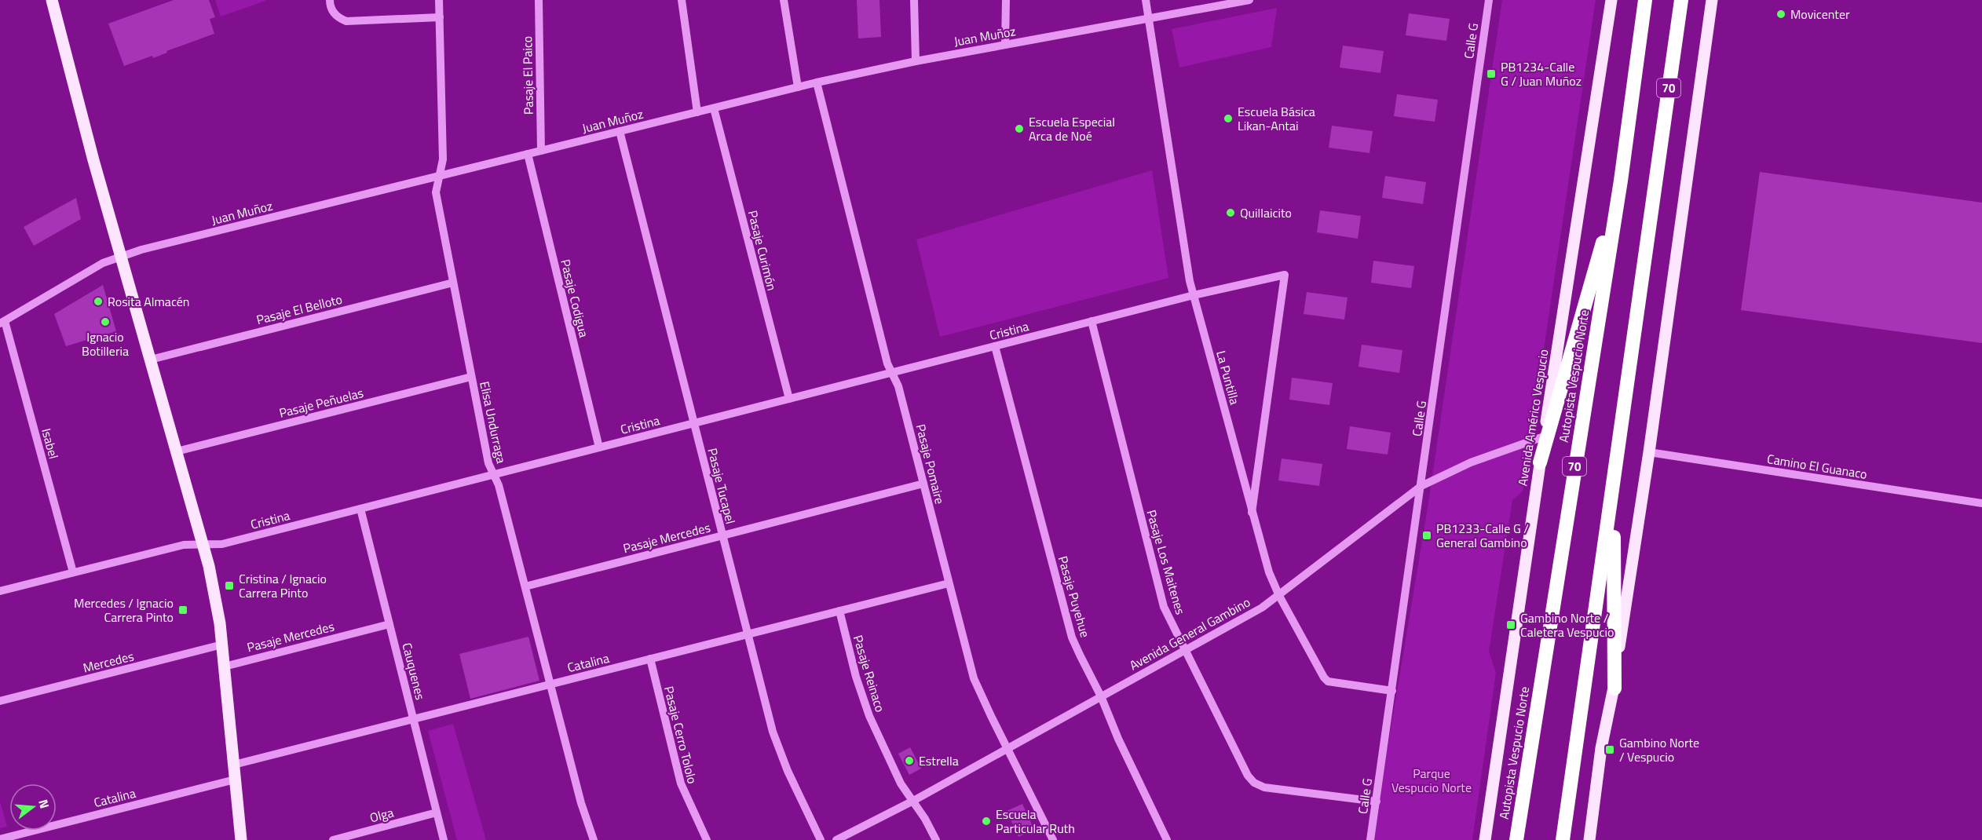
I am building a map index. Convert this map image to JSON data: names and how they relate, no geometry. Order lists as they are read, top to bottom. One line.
{"streets":{"highway":["70","Autopista Vespucio Norte"],"main road":["Avenida Américo Vespucio"],"street":["Juan Muñoz","Calle G","Pasaje El Paico","Pasaje Curimón","Pasaje Codigua","Pasaje El Belloto","Cristina","La Puntilla","Pasaje Peñuelas","Elisa Undurraga","Isabel","Pasaje Pomaire","Camino El Guanaco","Pasaje Tucapel","Pasaje Mercedes","Pasaje Los Maitenes","Pasaje Puyehue","Avenida General Gambino","Mercedes","Catalina","Cauquenes","Pasaje Reinaco","Pasaje Cerro Tololo","Olga"]},"crossings":[["Juan Muñoz","Pasaje El Paico"],["Juan Muñoz","Pasaje Curimón"],["Juan Muñoz","Pasaje Codigua"],["Juan Muñoz","La Puntilla"],["Juan Muñoz","Elisa Undurraga"],["Juan Muñoz","Isabel"],["Juan Muñoz","Pasaje Pomaire"],["Juan Muñoz","Pasaje Tucapel"],["Calle G","La Puntilla"],["Calle G","Pasaje Los Maitenes"],["Calle G","Avenida General Gambino"],["Pasaje Curimón","Cristina"],["Pasaje Codigua","Cristina"],["Pasaje El Belloto","Elisa Undurraga"],["Cristina","La Puntilla"],["Cristina","Elisa Undurraga"],["Cristina","Isabel"],["Cristina","Pasaje Pomaire"],["Cristina","Pasaje Tucapel"],["Cristina","Pasaje Los Maitenes"],["Cristina","Pasaje Puyehue"],["Cristina","Cauquenes"],["La Puntilla","Avenida General Gambino"],["Pasaje Peñuelas","Elisa Undurraga"],["Avenida Américo Vespucio","Avenida General Gambino"],["Elisa Undurraga","Pasaje Mercedes"],["Elisa Undurraga","Catalina"],["Pasaje Pomaire","Pasaje Mercedes"],["Pasaje Pomaire","Avenida General Gambino"],["Pasaje Pomaire","Catalina"],["Pasaje Tucapel","Pasaje Mercedes"],["Pasaje Tucapel","Catalina"],["Pasaje Mercedes","Cauquenes"],["Pasaje Los Maitenes","Avenida General Gambino"],["Pasaje Puyehue","Avenida General Gambino"],["Avenida General Gambino","Pasaje Reinaco"],["Catalina","Cauquenes"],["Catalina","Pasaje Reinaco"],["Catalina","Pasaje Cerro Tololo"],["Cauquenes","Olga"]],"parks":["Parque Vespucio Norte"],"places":{"other":["Movicenter","Escuela Básica Likan-Antai","Escuela Especial Arca de Noé","Quillaicito","Rosita Almacén","Ignacio Botilleria","Estrella","Escuela Particular Ruth"],"transit":["PB1234-Calle G / Juan Muñoz","PB1233-Calle G / General Gambino","Cristina / Ignacio Carrera Pinto","Mercedes / Ignacio Carrera Pinto","Gambino Norte / Caletera Vespucio","Gambino Norte / Vespucio"]},"north":"right"}
